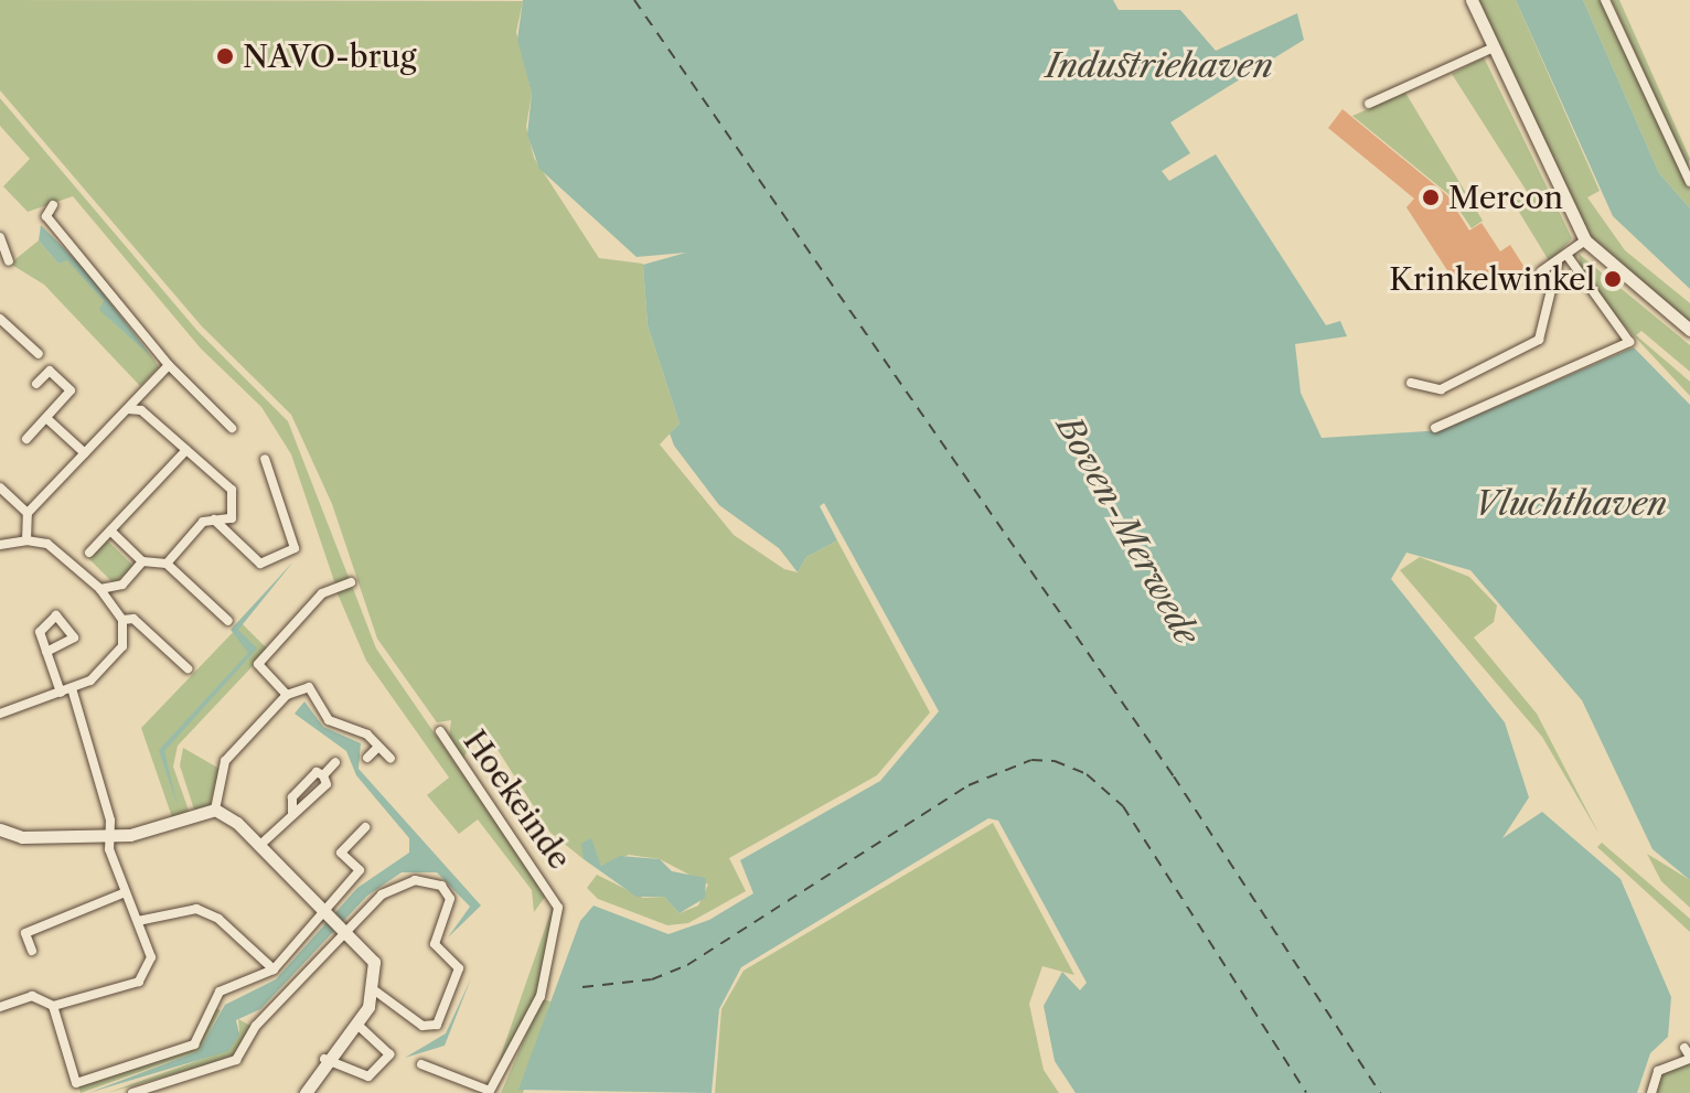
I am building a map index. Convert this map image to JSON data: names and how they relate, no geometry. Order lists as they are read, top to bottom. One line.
{"streets":{"street":["Hoekeinde"]},"water":["Industriehaven","Vluchthaven","Boven-Merwede"],"places":["NAVO-brug","Mercon","Krinkelwinkel"]}
